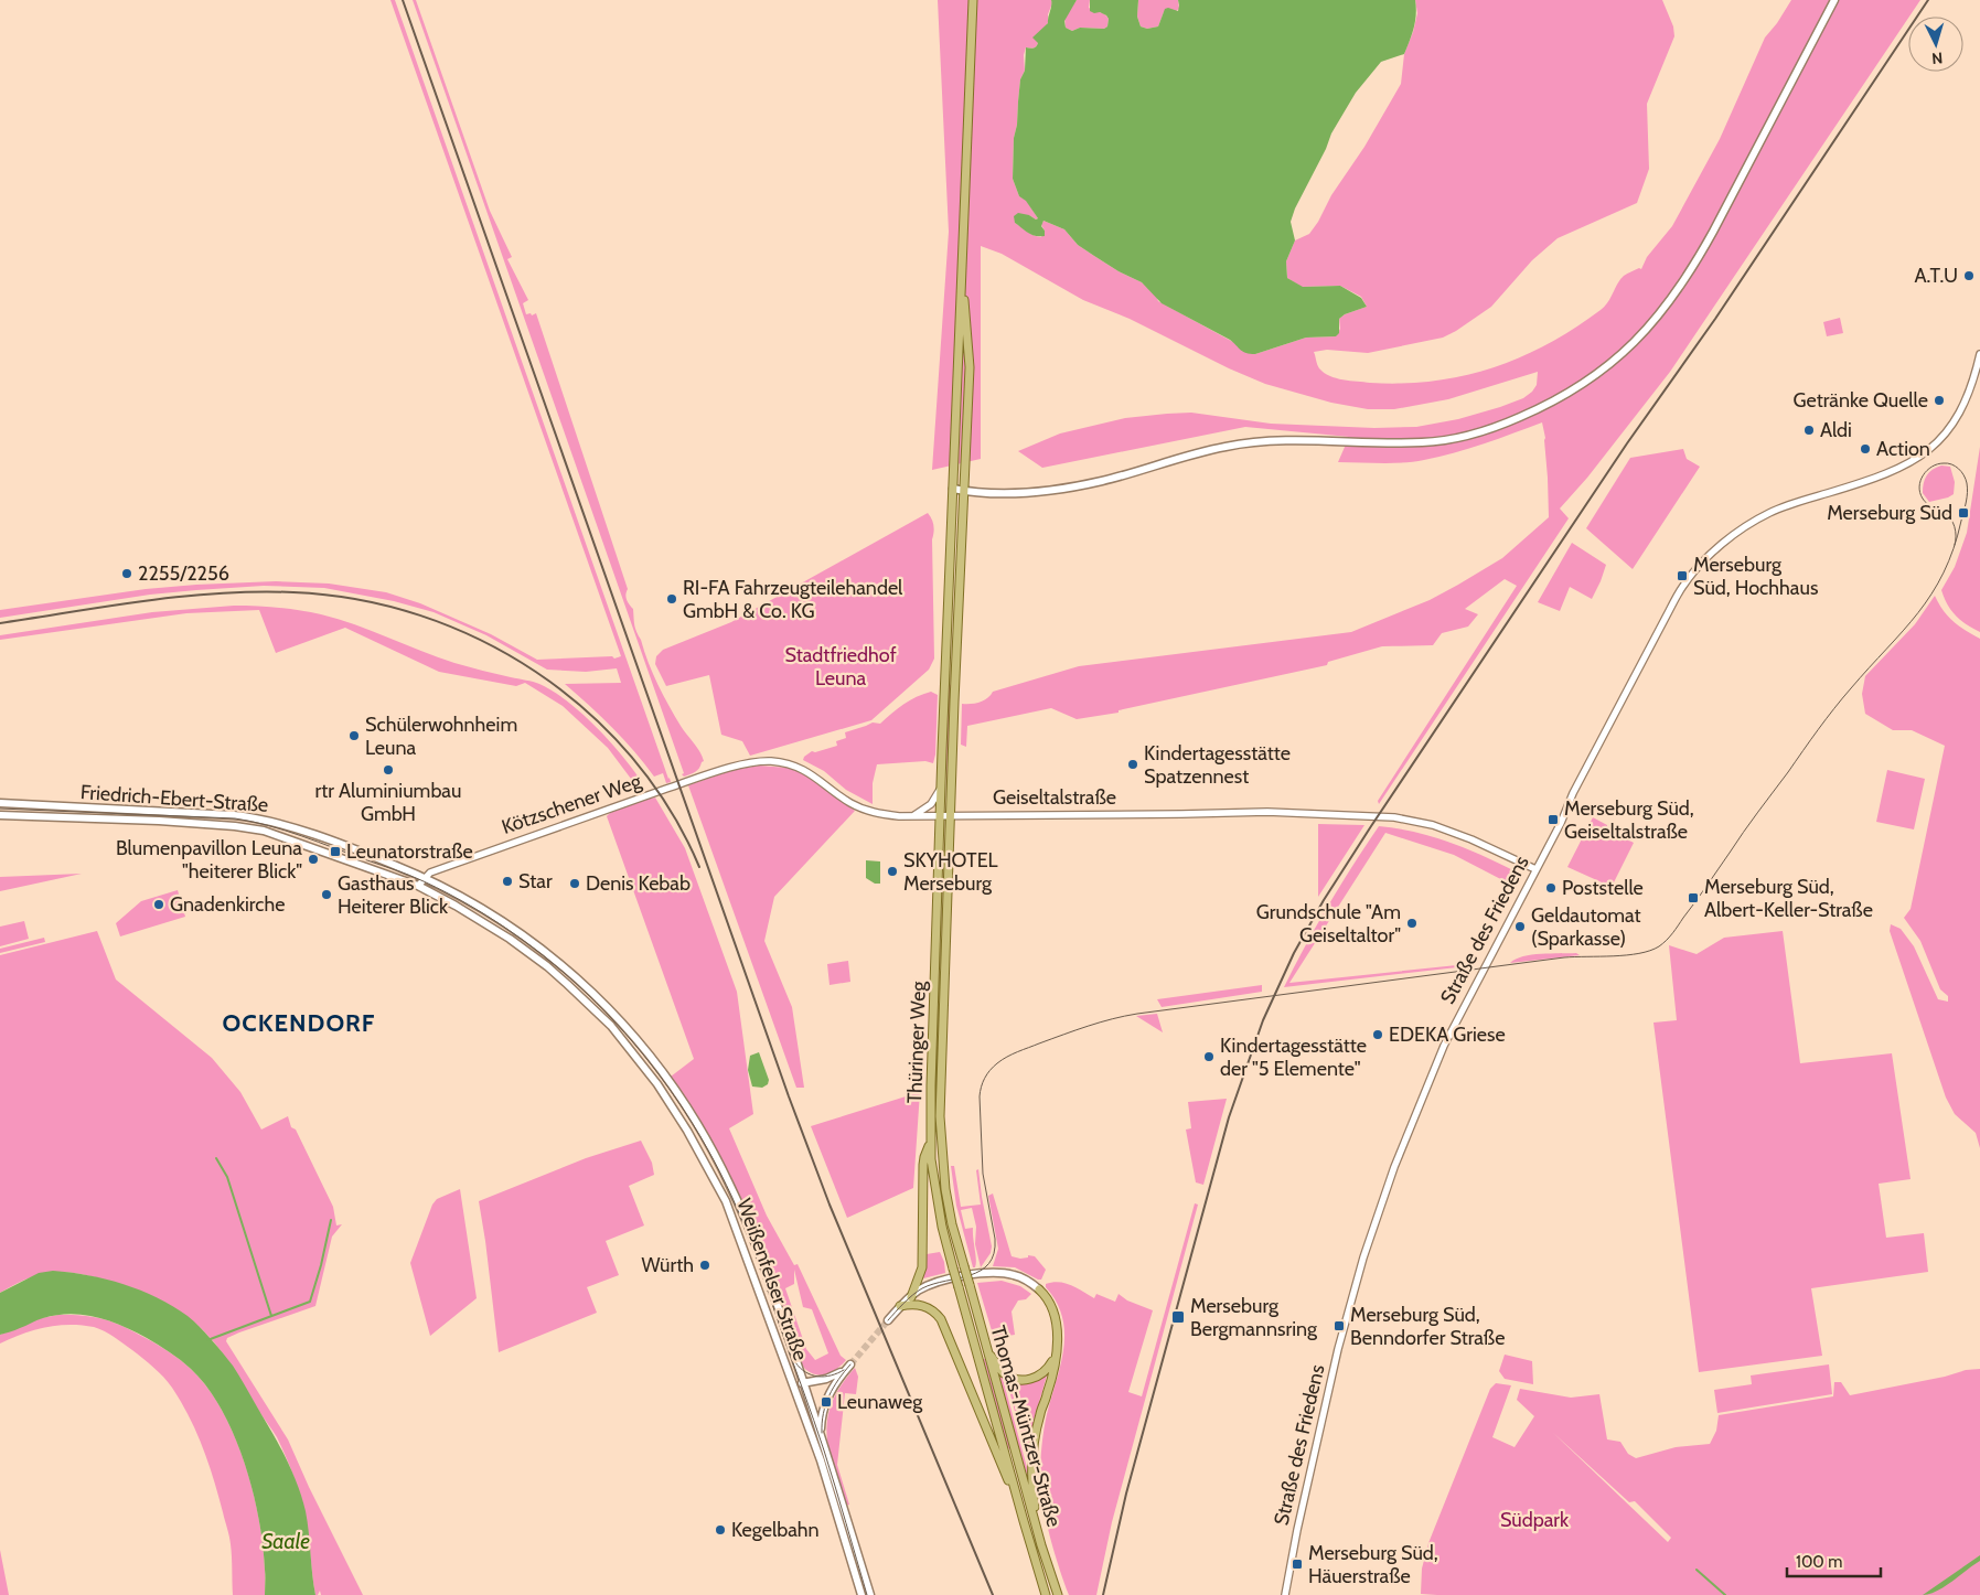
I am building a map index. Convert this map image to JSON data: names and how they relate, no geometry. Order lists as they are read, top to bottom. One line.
{"streets":{"main road":["Friedrich-Ebert-Straße","Thüringer Weg","Weißenfelser Straße","Thomas-Müntzer-Straße"],"street":["Geiseltalstraße","Kötzschener Weg","Straße des Friedens"]},"crossings":[["Geiseltalstraße","Kötzschener Weg"],["Geiseltalstraße","Straße des Friedens"],["Geiseltalstraße","Thüringer Weg"],["Friedrich-Ebert-Straße","Kötzschener Weg"],["Friedrich-Ebert-Straße","Weißenfelser Straße"],["Thüringer Weg","Thomas-Müntzer-Straße"]],"districts":["OCKENDORF"],"water":["Saale"],"parks":["Stadtfriedhof Leuna","Südpark"],"places":{"other":["A.T.U","Getränke Quelle","Aldi","Action","2255/2256","RI-FA Fahrzeugteilehandel GmbH & Co. KG","Schülerwohnheim Leuna","Kindertagesstätte Spatzennest","rtr Aluminiumbau GmbH","Blumenpavillon Leuna \"heiterer Blick\"","SKYHOTEL Merseburg","Star","Denis Kebab","Poststelle","Gasthaus Heiterer Blick","Gnadenkirche","Grundschule \"Am Geiseltaltor\"","Geldautomat (Sparkasse)","EDEKA Griese","Kindertagesstätte der \"5 Elemente\"","Würth","Kegelbahn"],"transit":["Merseburg Süd","Merseburg Süd, Hochhaus","Merseburg Süd, Geiseltalstraße","Leunatorstraße","Merseburg Süd, Albert-Keller-Straße","Merseburg Bergmannsring","Merseburg Süd, Benndorfer Straße","Leunaweg","Merseburg Süd, Häuerstraße"]},"scale_bar":"100 m","north":"bottom"}
